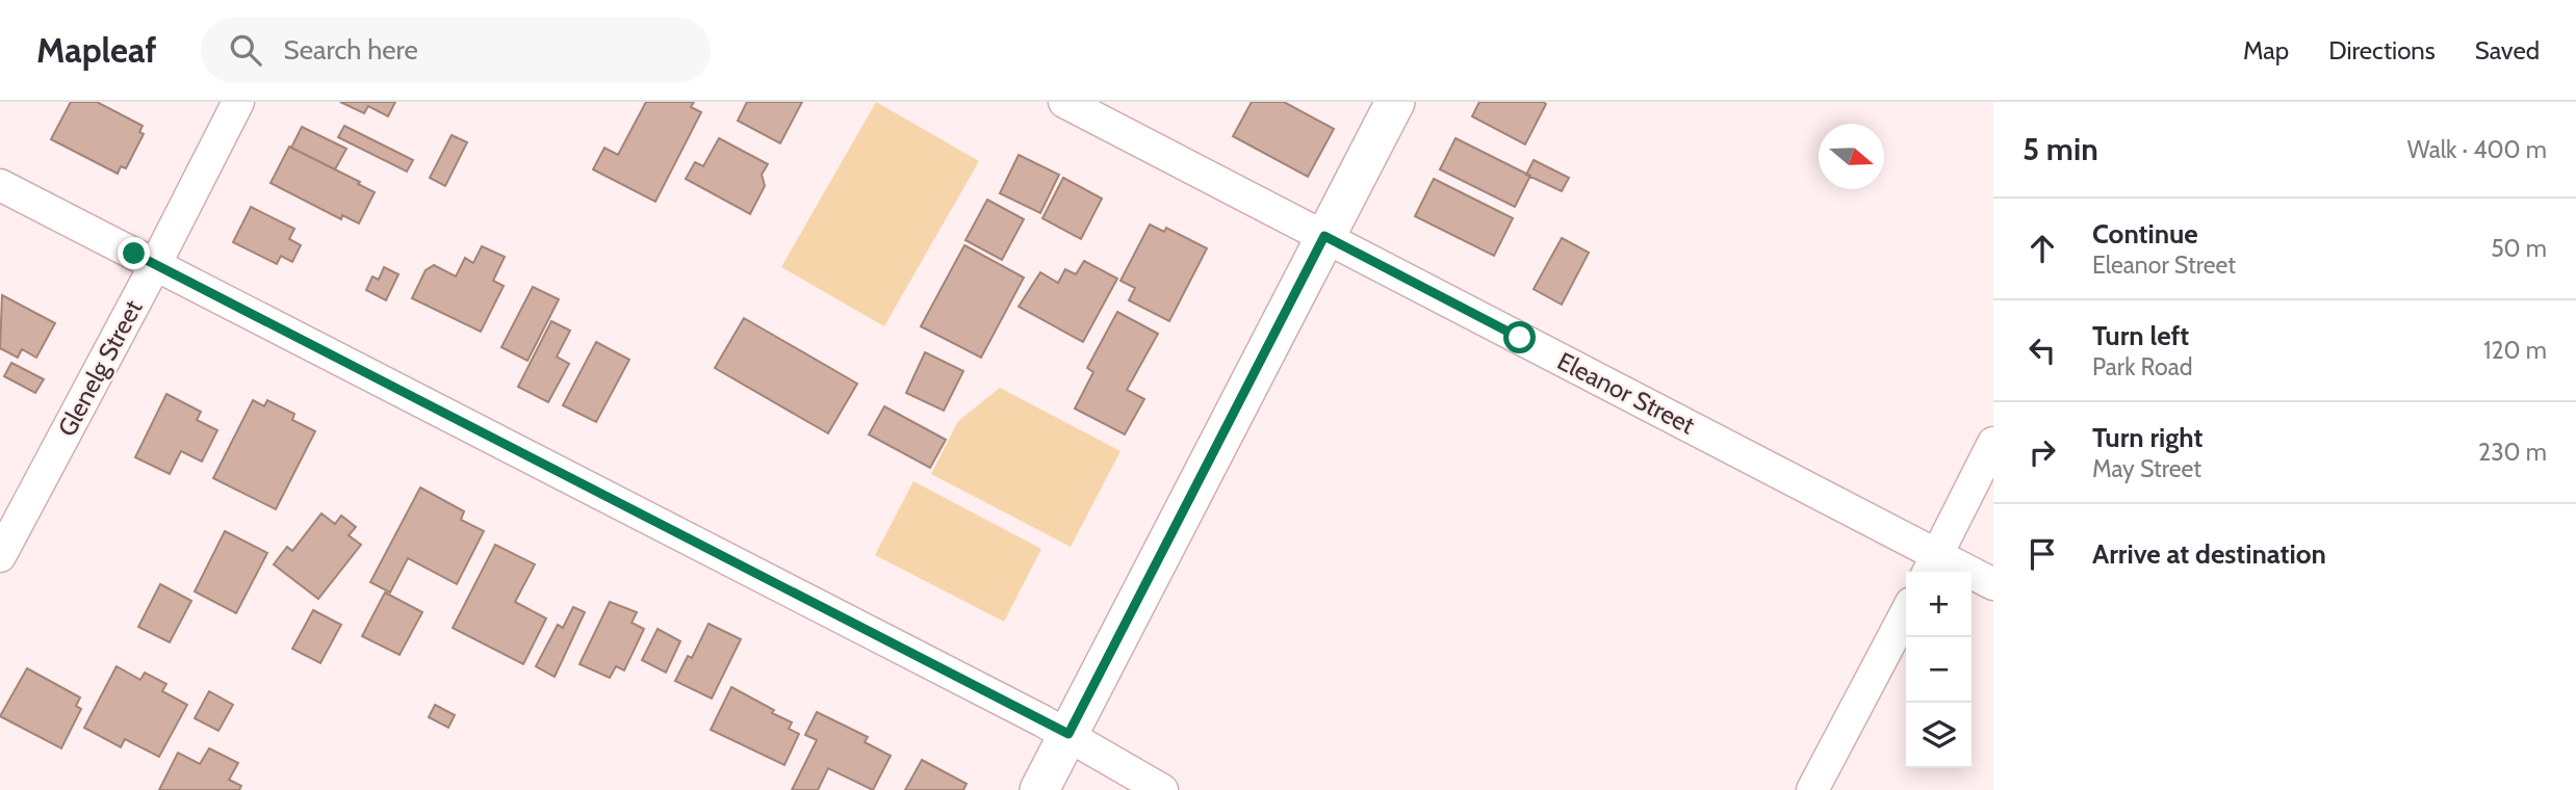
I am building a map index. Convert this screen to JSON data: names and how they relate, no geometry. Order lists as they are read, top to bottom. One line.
{"streets":{"street":["Glenelg Street","Eleanor Street"]},"north":"right","page":{"header":"Mapleaf","search":"Search here","nav":["Map","Directions","Saved"],"heading":["5 min","Walk · 400 m"],"list":[["Continue","Eleanor Street","50 m"],["Turn left","Park Road","120 m"],["Turn right","May Street","230 m"],"Arrive at destination"],"map_buttons":["+","−"]}}
